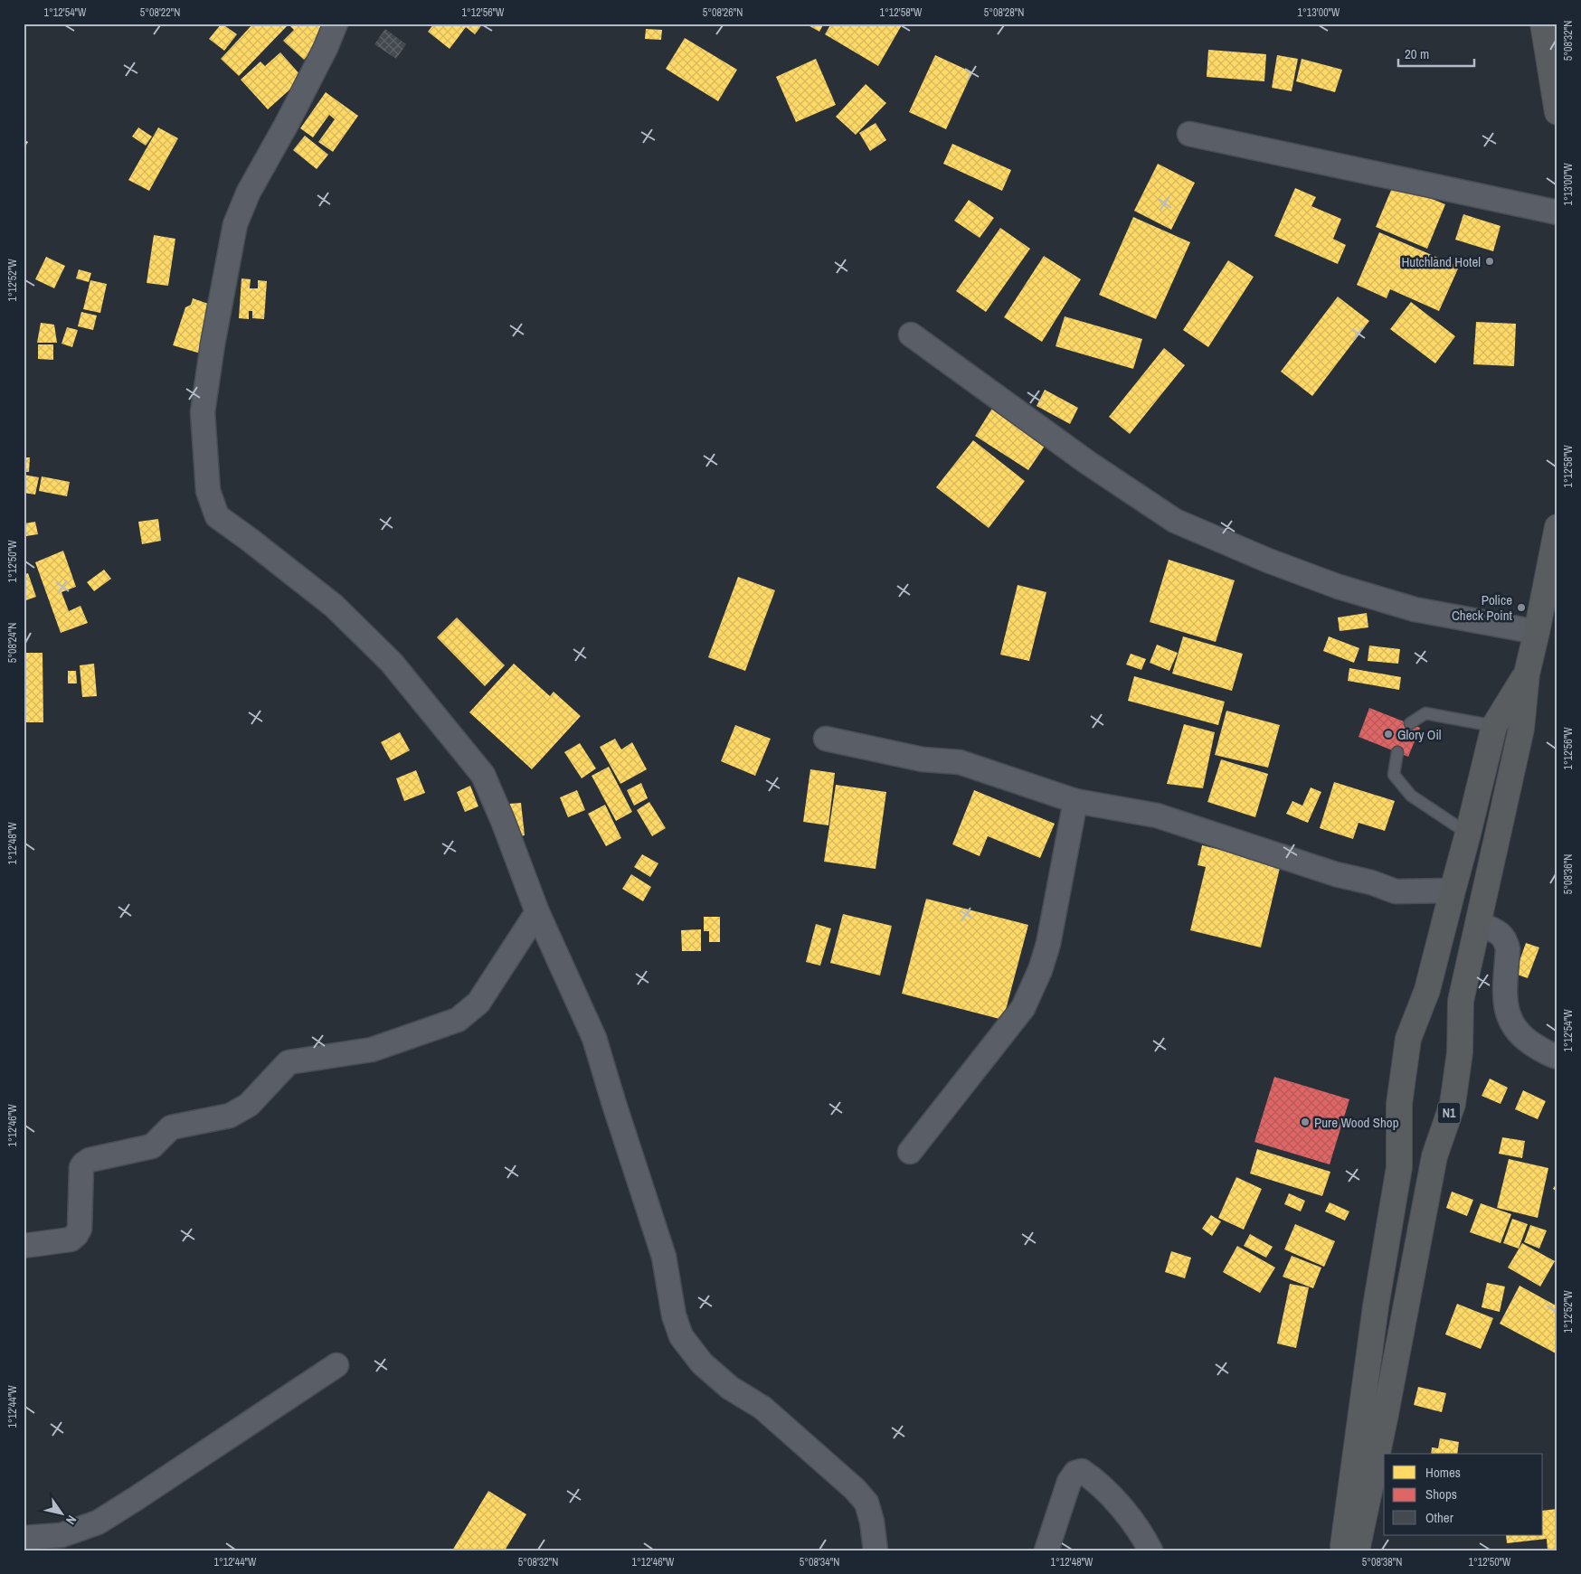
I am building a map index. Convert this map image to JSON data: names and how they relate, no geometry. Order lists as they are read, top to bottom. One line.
{"streets":{"highway":["N1"]},"places":["Hutchland Hotel","Police Check Point","Glory Oil","Pure Wood Shop"],"legend":["Homes","Shops","Other"],"scale_bar":"20 m","north":"bottom right","coordinates":["1°12'54\"W","5°08'22\"N","1°12'56\"W","5°08'26\"N","1°12'58\"W","5°08'28\"N","1°13'00\"W","5°08'32\"N","1°12'52\"W","1°12'50\"W","5°08'24\"N","1°12'48\"W","5°08'36\"N","1°12'46\"W","1°12'44\"W","5°08'34\"N","5°08'38\"N"]}
